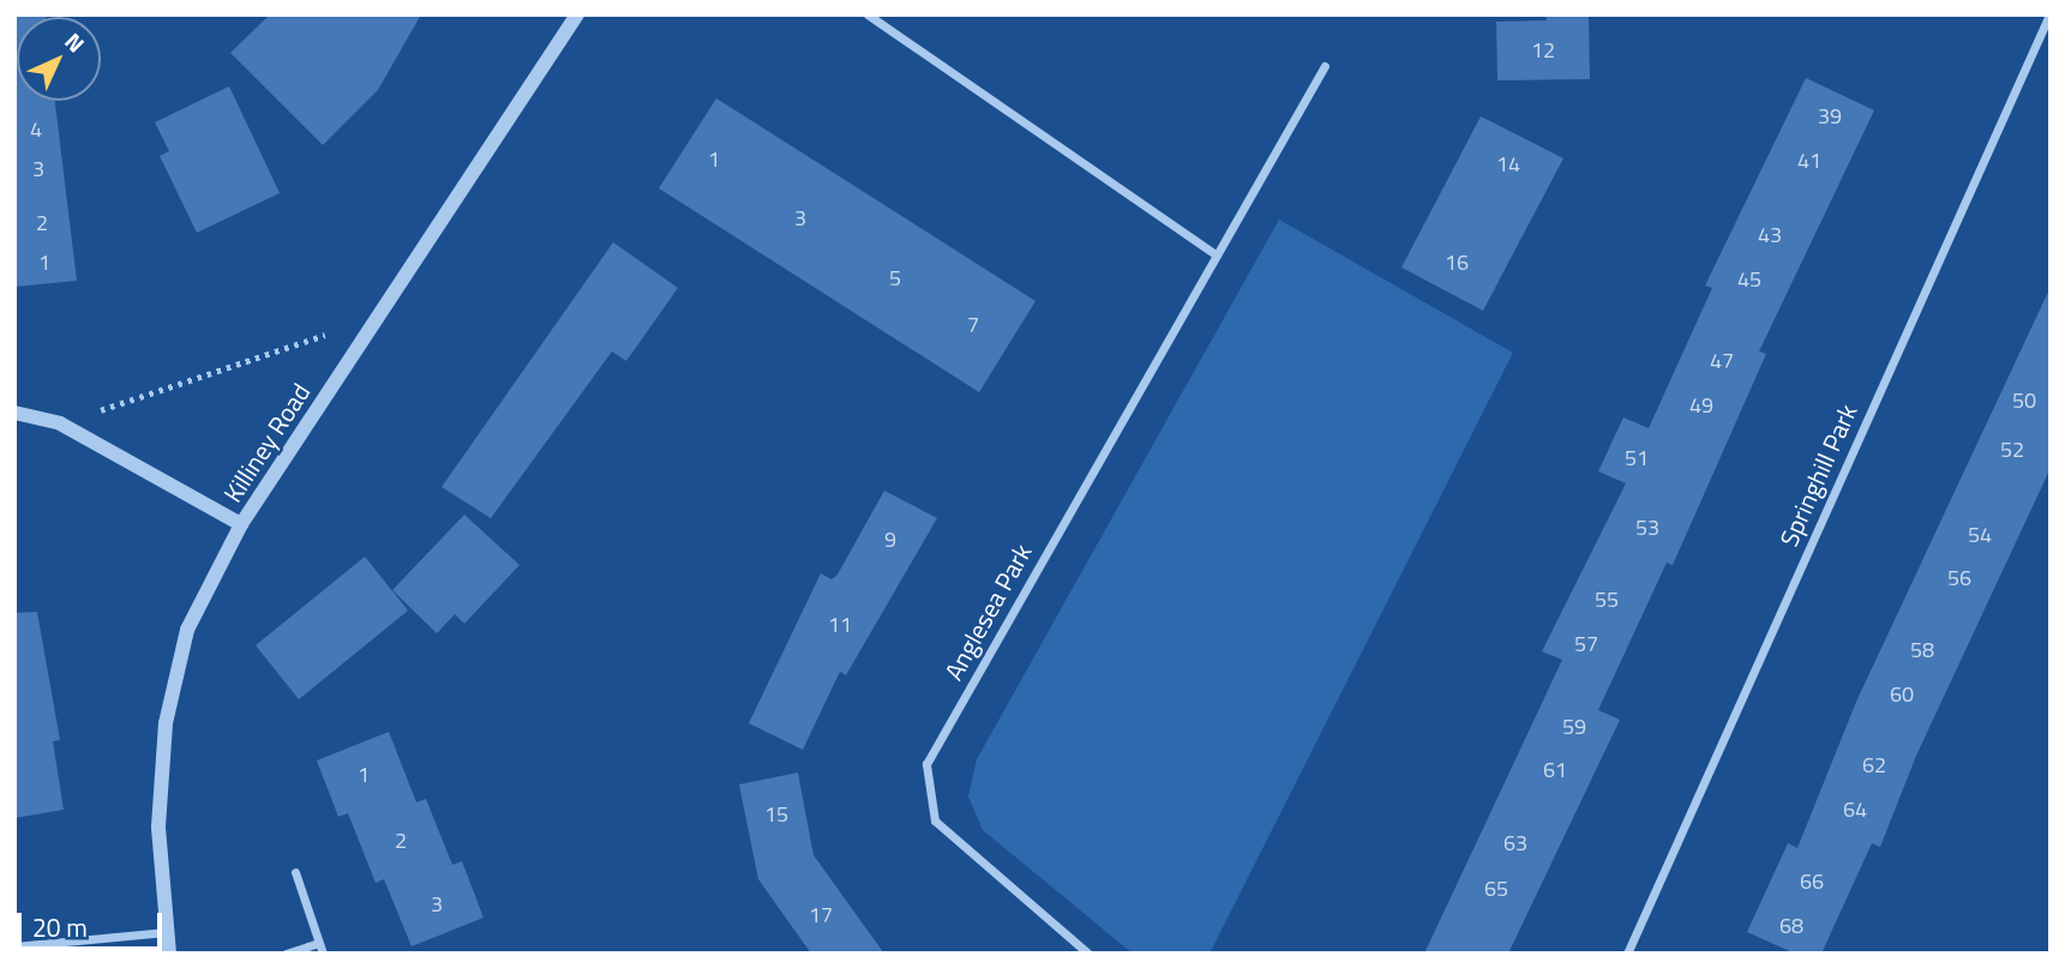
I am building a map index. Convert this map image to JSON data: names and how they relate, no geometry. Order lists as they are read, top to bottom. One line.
{"streets":{"street":["Killiney Road","Springhill Park","Anglesea Park"]},"house_numbers":["12","39","4","1","41","14","3","3","2","43","1","16","5","45","7","47","50","49","52","51","53","54","9","56","55","11","57","58","60","59","62","61","1","64","15","2","63","66","65","3","17","68"],"scale_bar":"20 m","north":"top right"}
